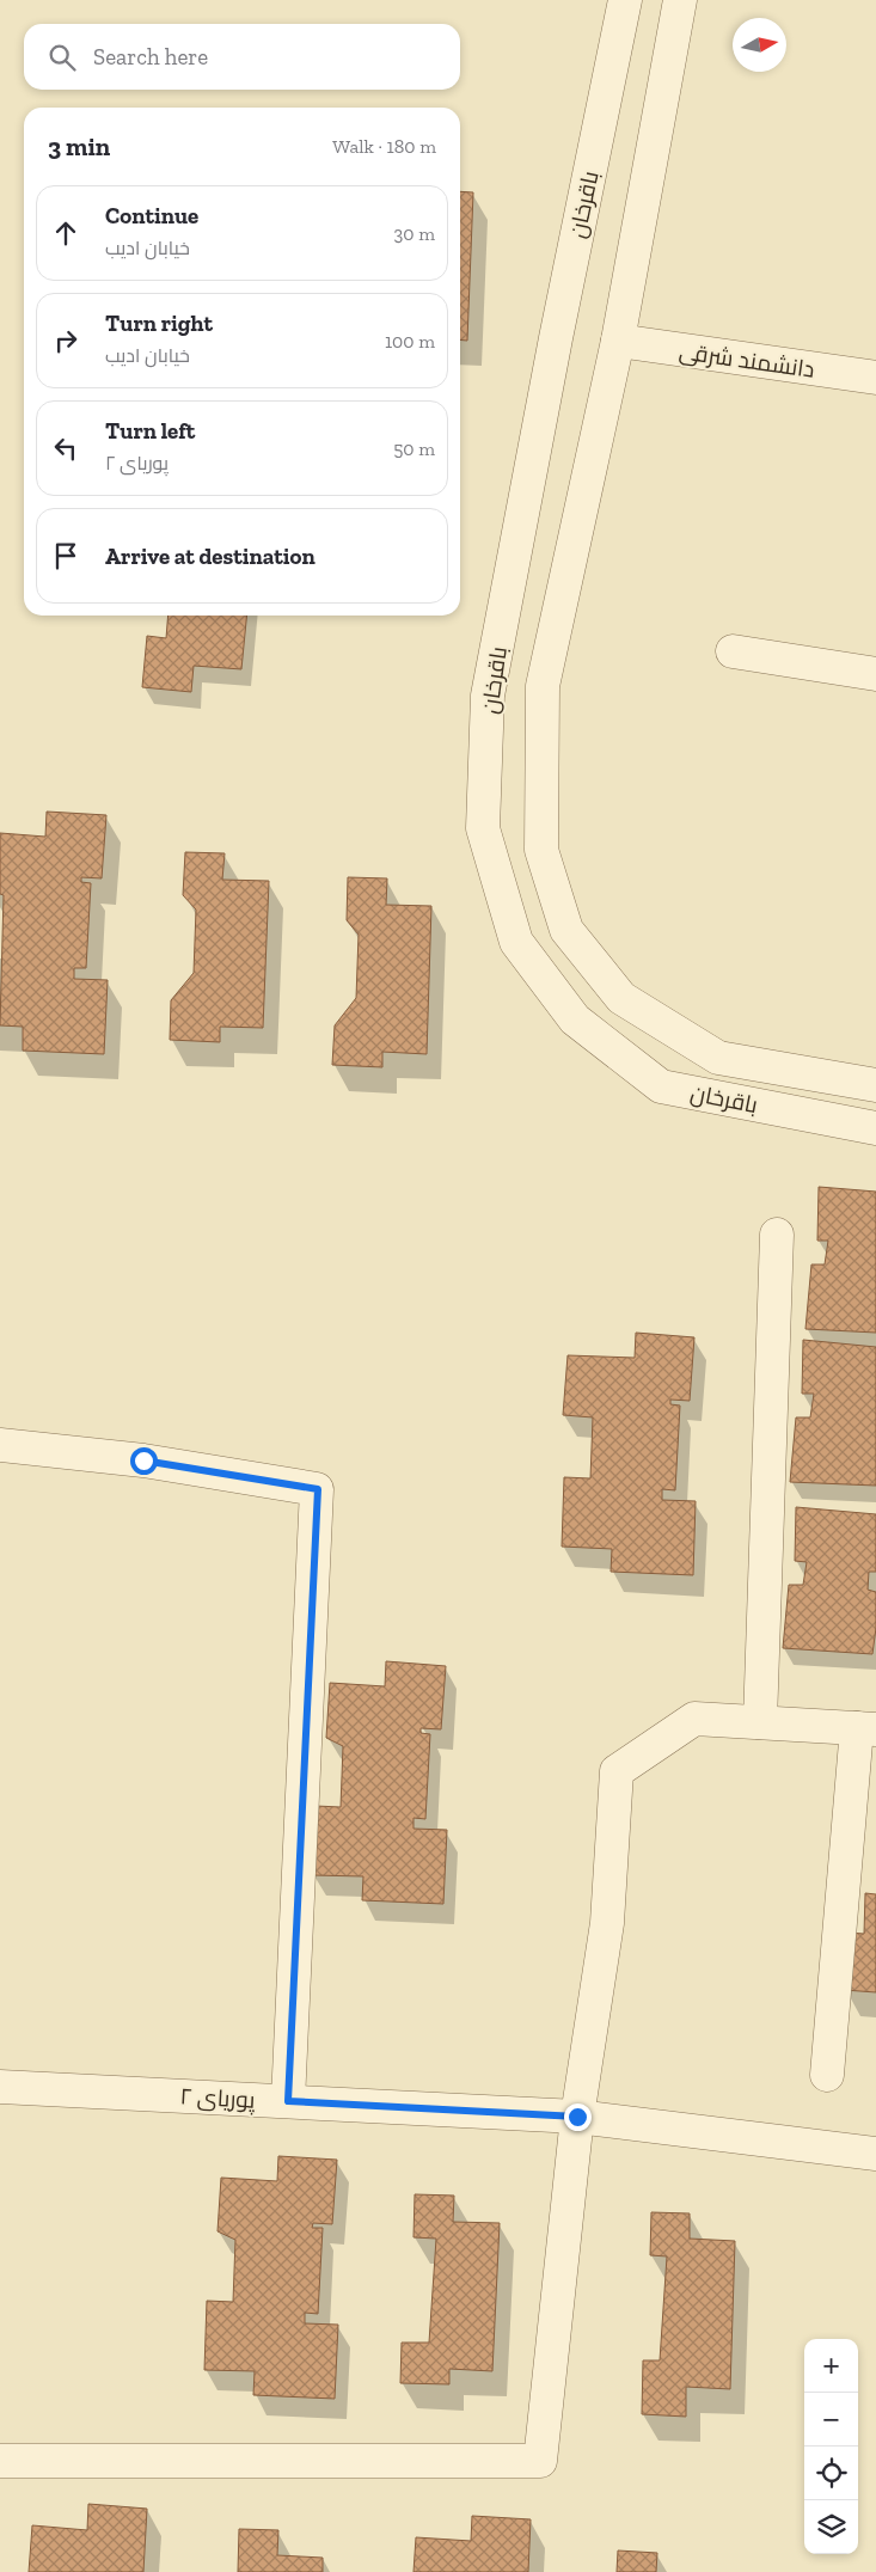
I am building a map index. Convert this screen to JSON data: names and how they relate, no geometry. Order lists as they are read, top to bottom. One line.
{"streets":{"street":["باقرخان","دانشمند شرقی","پوریای ۲"]},"crossings":[["باقرخان","دانشمند شرقی"]],"north":"right","page":{"search":"Search here","heading":["3 min","Walk · 180 m"],"list":[["Continue","خیابان ادیب","30 m"],["Turn right","خیابان ادیب","100 m"],["Turn left","پوریای ۲","50 m"],"Arrive at destination"],"map_buttons":["+","−"]}}
